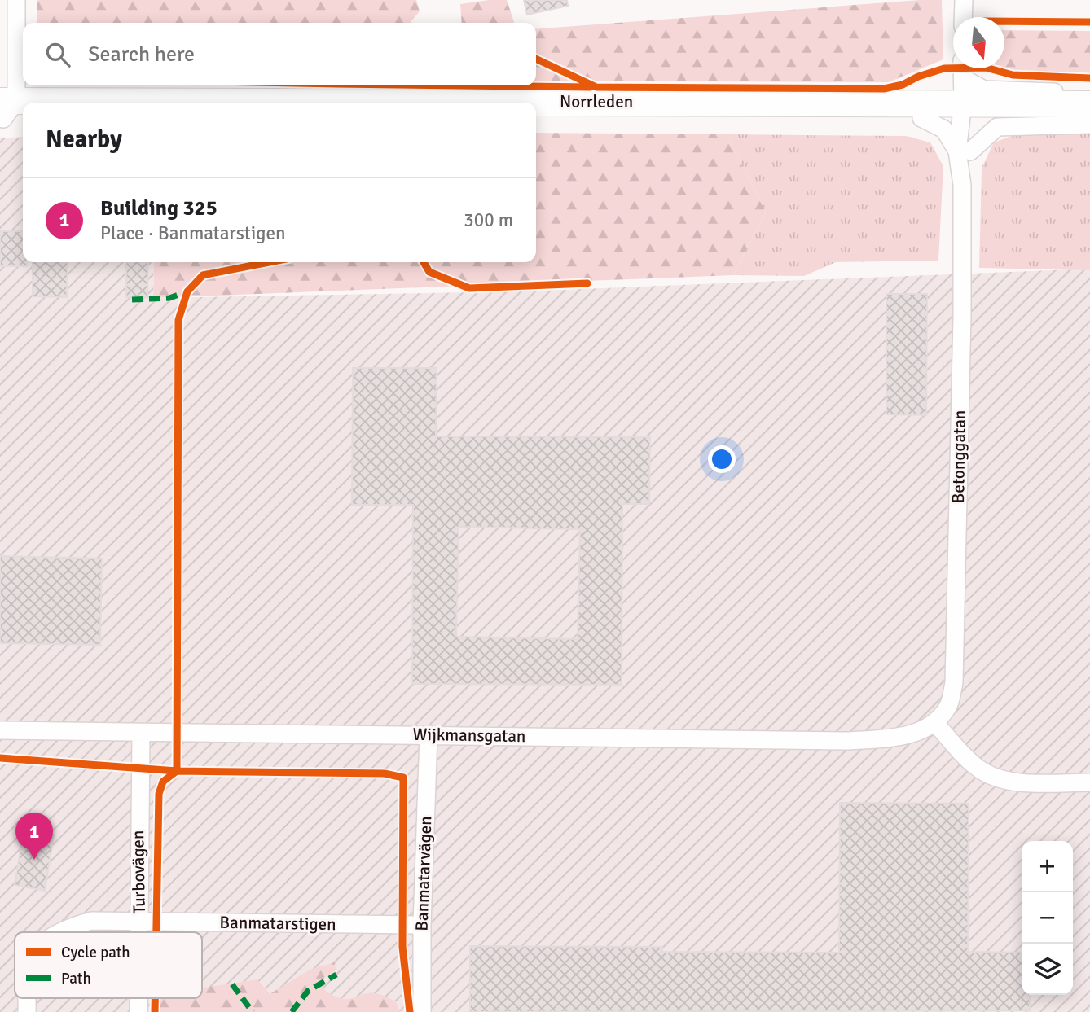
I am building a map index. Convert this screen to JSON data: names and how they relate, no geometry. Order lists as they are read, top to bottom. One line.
{"streets":{"main road":["Norrleden"],"street":["Betonggatan","Wijkmansgatan","Turbovägen","Banmatarvägen","Banmatarstigen"]},"crossings":[["Norrleden","Betonggatan"],["Betonggatan","Wijkmansgatan"],["Wijkmansgatan","Turbovägen"],["Wijkmansgatan","Banmatarvägen"],["Turbovägen","Banmatarstigen"],["Banmatarvägen","Banmatarstigen"]],"legend":["Cycle path","Path"],"north":"bottom","page":{"search":"Search here","heading":"Nearby","list":[{"mark":"1","name":"Building 325","note":"Place · Banmatarstigen","value":"300 m"}],"pins":"1","map_buttons":["+","−"]}}
